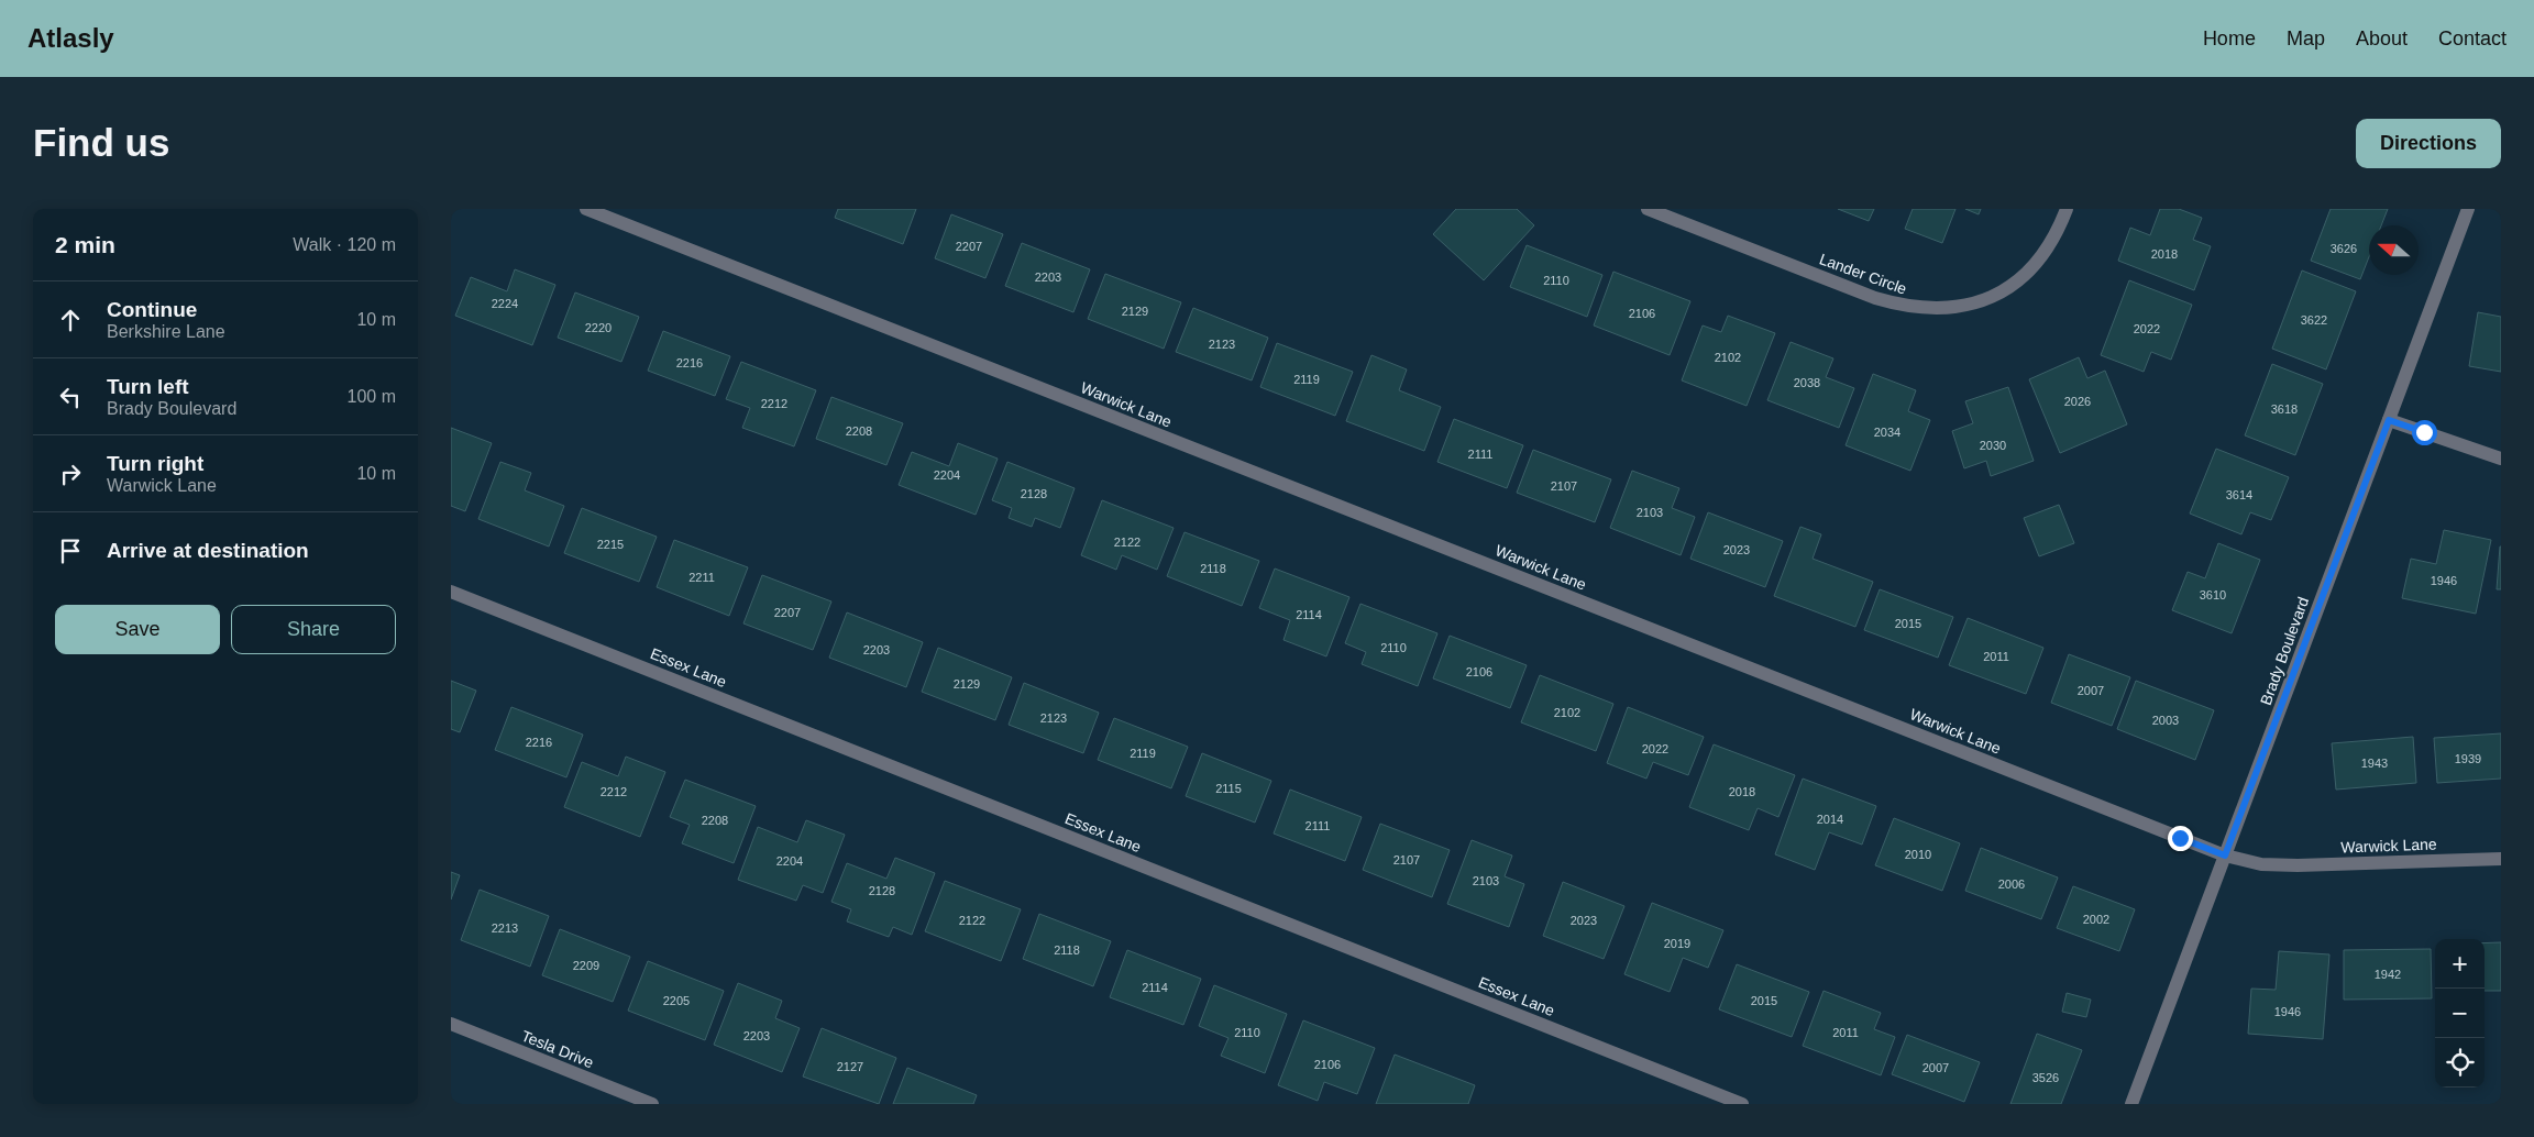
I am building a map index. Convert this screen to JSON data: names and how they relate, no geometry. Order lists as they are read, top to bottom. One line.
{"streets":{"street":["Lander Circle","Warwick Lane","Brady Boulevard","Essex Lane","Tesla Drive"]},"crossings":[["Warwick Lane","Brady Boulevard"]],"house_numbers":["2207","3626","2018","2203","2110","2224","2129","2106","3622","2220","2022","2123","2102","2216","2119","2038","2026","2212","3618","2208","2034","2030","2111","2204","2107","2128","3614","2103","2122","2215","2023","2118","2211","1946","3610","2207","2114","2015","2110","2203","2011","2106","2129","2007","2102","2123","2003","2216","2022","2119","1939","1943","2115","2212","2018","2014","2208","2111","2010","2107","2204","2103","2006","2128","2002","2122","2023","2213","2019","2118","2209","1942","2114","2205","2015","1946","2110","2011","2203","2106","2127","2007","3526"],"north":"left","page":{"header":"Atlasly","nav":["Home","Map","About","Contact"],"buttons":["Directions",["Save","Share"]],"title":"Find us","heading":["2 min","Walk · 120 m"],"list":[["Continue","Berkshire Lane","10 m"],["Turn left","Brady Boulevard","100 m"],["Turn right","Warwick Lane","10 m"],"Arrive at destination"],"map_buttons":["+","−"]}}
